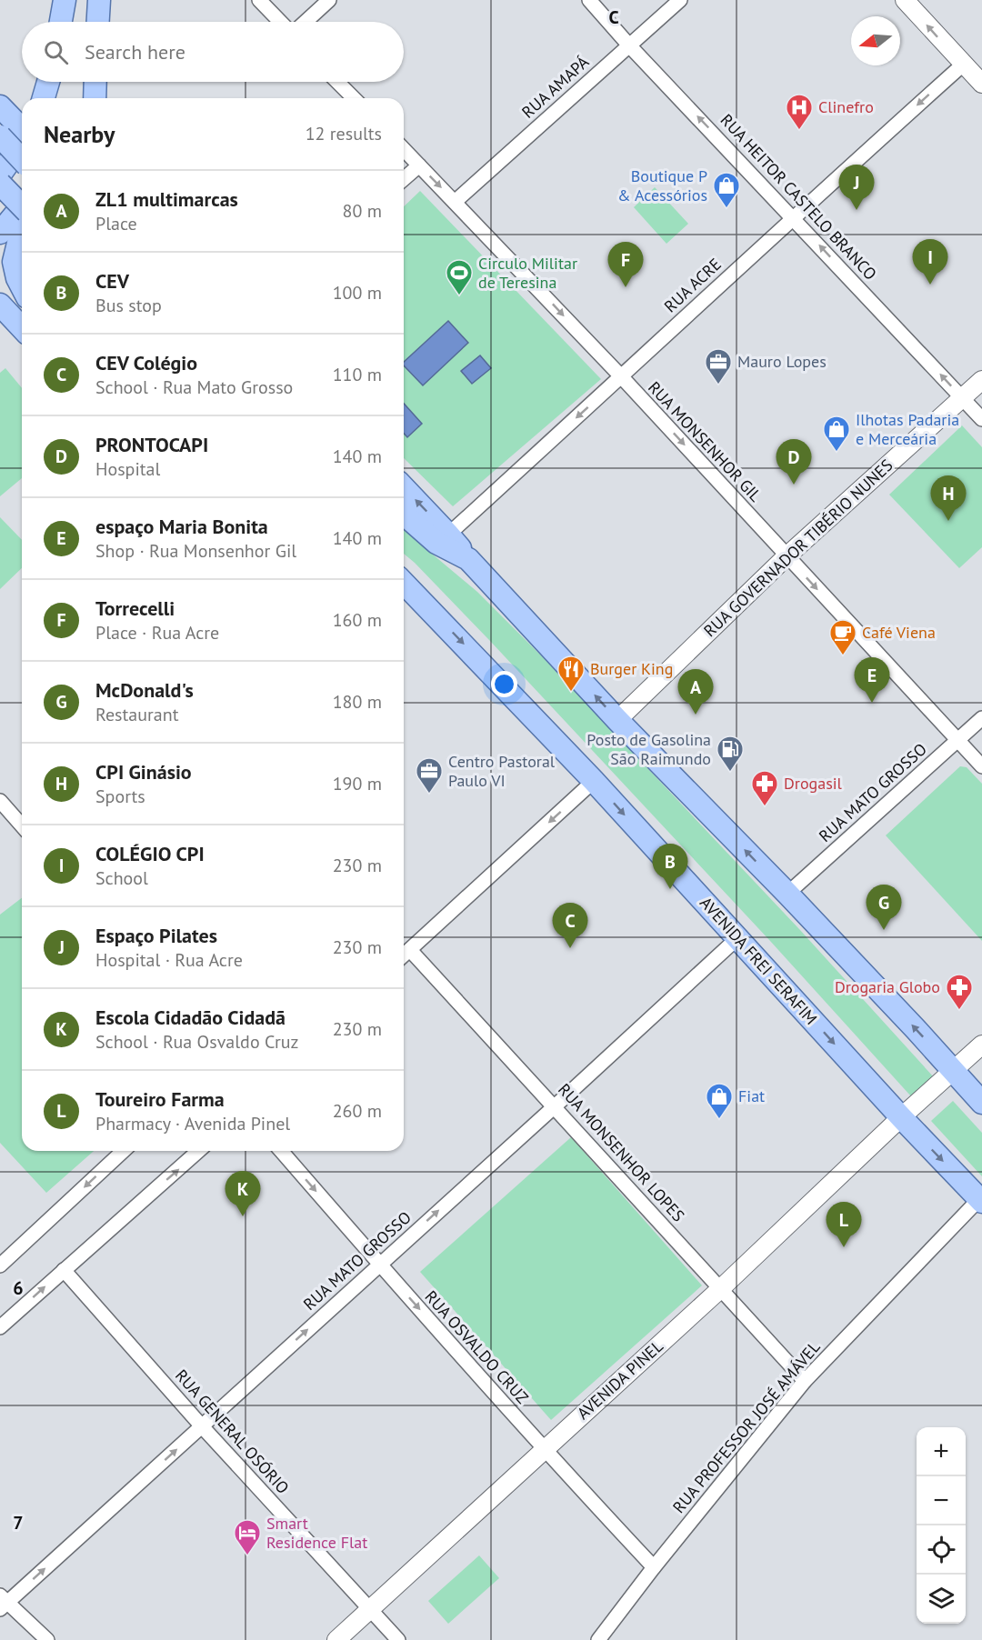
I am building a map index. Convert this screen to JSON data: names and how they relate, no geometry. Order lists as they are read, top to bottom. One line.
{"streets":{"main road":["AVENIDA FREI SERAFIM"],"street":["RUA AMAPÁ","RUA HEITOR CASTELO BRANCO","RUA ACRE","RUA MONSENHOR GIL","RUA GOVERNADOR TIBÉRIO NUNES","RUA MATO GROSSO","RUA MONSENHOR LOPES","RUA OSVALDO CRUZ","AVENIDA PINEL","RUA PROFESSOR JOSÉ AMÁVEL","RUA GENERAL OSÓRIO"]},"crossings":[["RUA AMAPÁ","RUA HEITOR CASTELO BRANCO"],["RUA AMAPÁ","RUA MONSENHOR GIL"],["RUA HEITOR CASTELO BRANCO","RUA ACRE"],["RUA HEITOR CASTELO BRANCO","RUA GOVERNADOR TIBÉRIO NUNES"],["RUA ACRE","RUA MONSENHOR GIL"],["RUA MONSENHOR GIL","RUA GOVERNADOR TIBÉRIO NUNES"],["RUA MONSENHOR GIL","RUA MATO GROSSO"],["RUA MATO GROSSO","AVENIDA FREI SERAFIM"],["RUA MATO GROSSO","RUA MONSENHOR LOPES"],["RUA MATO GROSSO","RUA OSVALDO CRUZ"],["RUA MATO GROSSO","RUA GENERAL OSÓRIO"],["AVENIDA FREI SERAFIM","AVENIDA PINEL"],["AVENIDA FREI SERAFIM","RUA PROFESSOR JOSÉ AMÁVEL"],["RUA MONSENHOR LOPES","AVENIDA PINEL"],["RUA MONSENHOR LOPES","RUA PROFESSOR JOSÉ AMÁVEL"],["RUA OSVALDO CRUZ","AVENIDA PINEL"],["RUA OSVALDO CRUZ","RUA PROFESSOR JOSÉ AMÁVEL"],["AVENIDA PINEL","RUA GENERAL OSÓRIO"]],"one_way":["RUA HEITOR CASTELO BRANCO","RUA ACRE","RUA MONSENHOR GIL","RUA MATO GROSSO","RUA OSVALDO CRUZ"],"places":{"hospital":["Clinefro"],"shop":["Boutique P & Acessórios","Ilhotas Padaria e Merceária","Fiat"],"sports":["Circulo Militar de Teresina"],"office":["Mauro Lopes","Centro Pastoral Paulo VI"],"cafe":["Café Viena"],"restaurant":["Burger King"],"fuel station":["Posto de Gasolina São Raimundo"],"pharmacy":["Drogasil","Drogaria Globo"],"hotel":["Smart Residence Flat"]},"north":"left","page":{"search":"Search here","heading":["Nearby","12 results"],"pins":["J","I","F","D","H","E","A","B","G","C","K","L"],"list":[{"mark":"A","name":"ZL1 multimarcas","note":"Place","value":"80 m"},{"mark":"B","name":"CEV","note":"Bus stop","value":"100 m"},{"mark":"C","name":"CEV Colégio","note":"School · Rua Mato Grosso","value":"110 m"},{"mark":"D","name":"PRONTOCAPI","note":"Hospital","value":"140 m"},{"mark":"E","name":"espaço Maria Bonita","note":"Shop · Rua Monsenhor Gil","value":"140 m"},{"mark":"F","name":"Torrecelli","note":"Place · Rua Acre","value":"160 m"},{"mark":"G","name":"McDonald's","note":"Restaurant","value":"180 m"},{"mark":"H","name":"CPI Ginásio","note":"Sports","value":"190 m"},{"mark":"I","name":"COLÉGIO CPI","note":"School","value":"230 m"},{"mark":"J","name":"Espaço Pilates","note":"Hospital · Rua Acre","value":"230 m"},{"mark":"K","name":"Escola Cidadão Cidadã","note":"School · Rua Osvaldo Cruz","value":"230 m"},{"mark":"L","name":"Toureiro Farma","note":"Pharmacy · Avenida Pinel","value":"260 m"}],"map_buttons":["+","−"]},"grid":{"columns":["C"],"rows":["6","7"]}}
